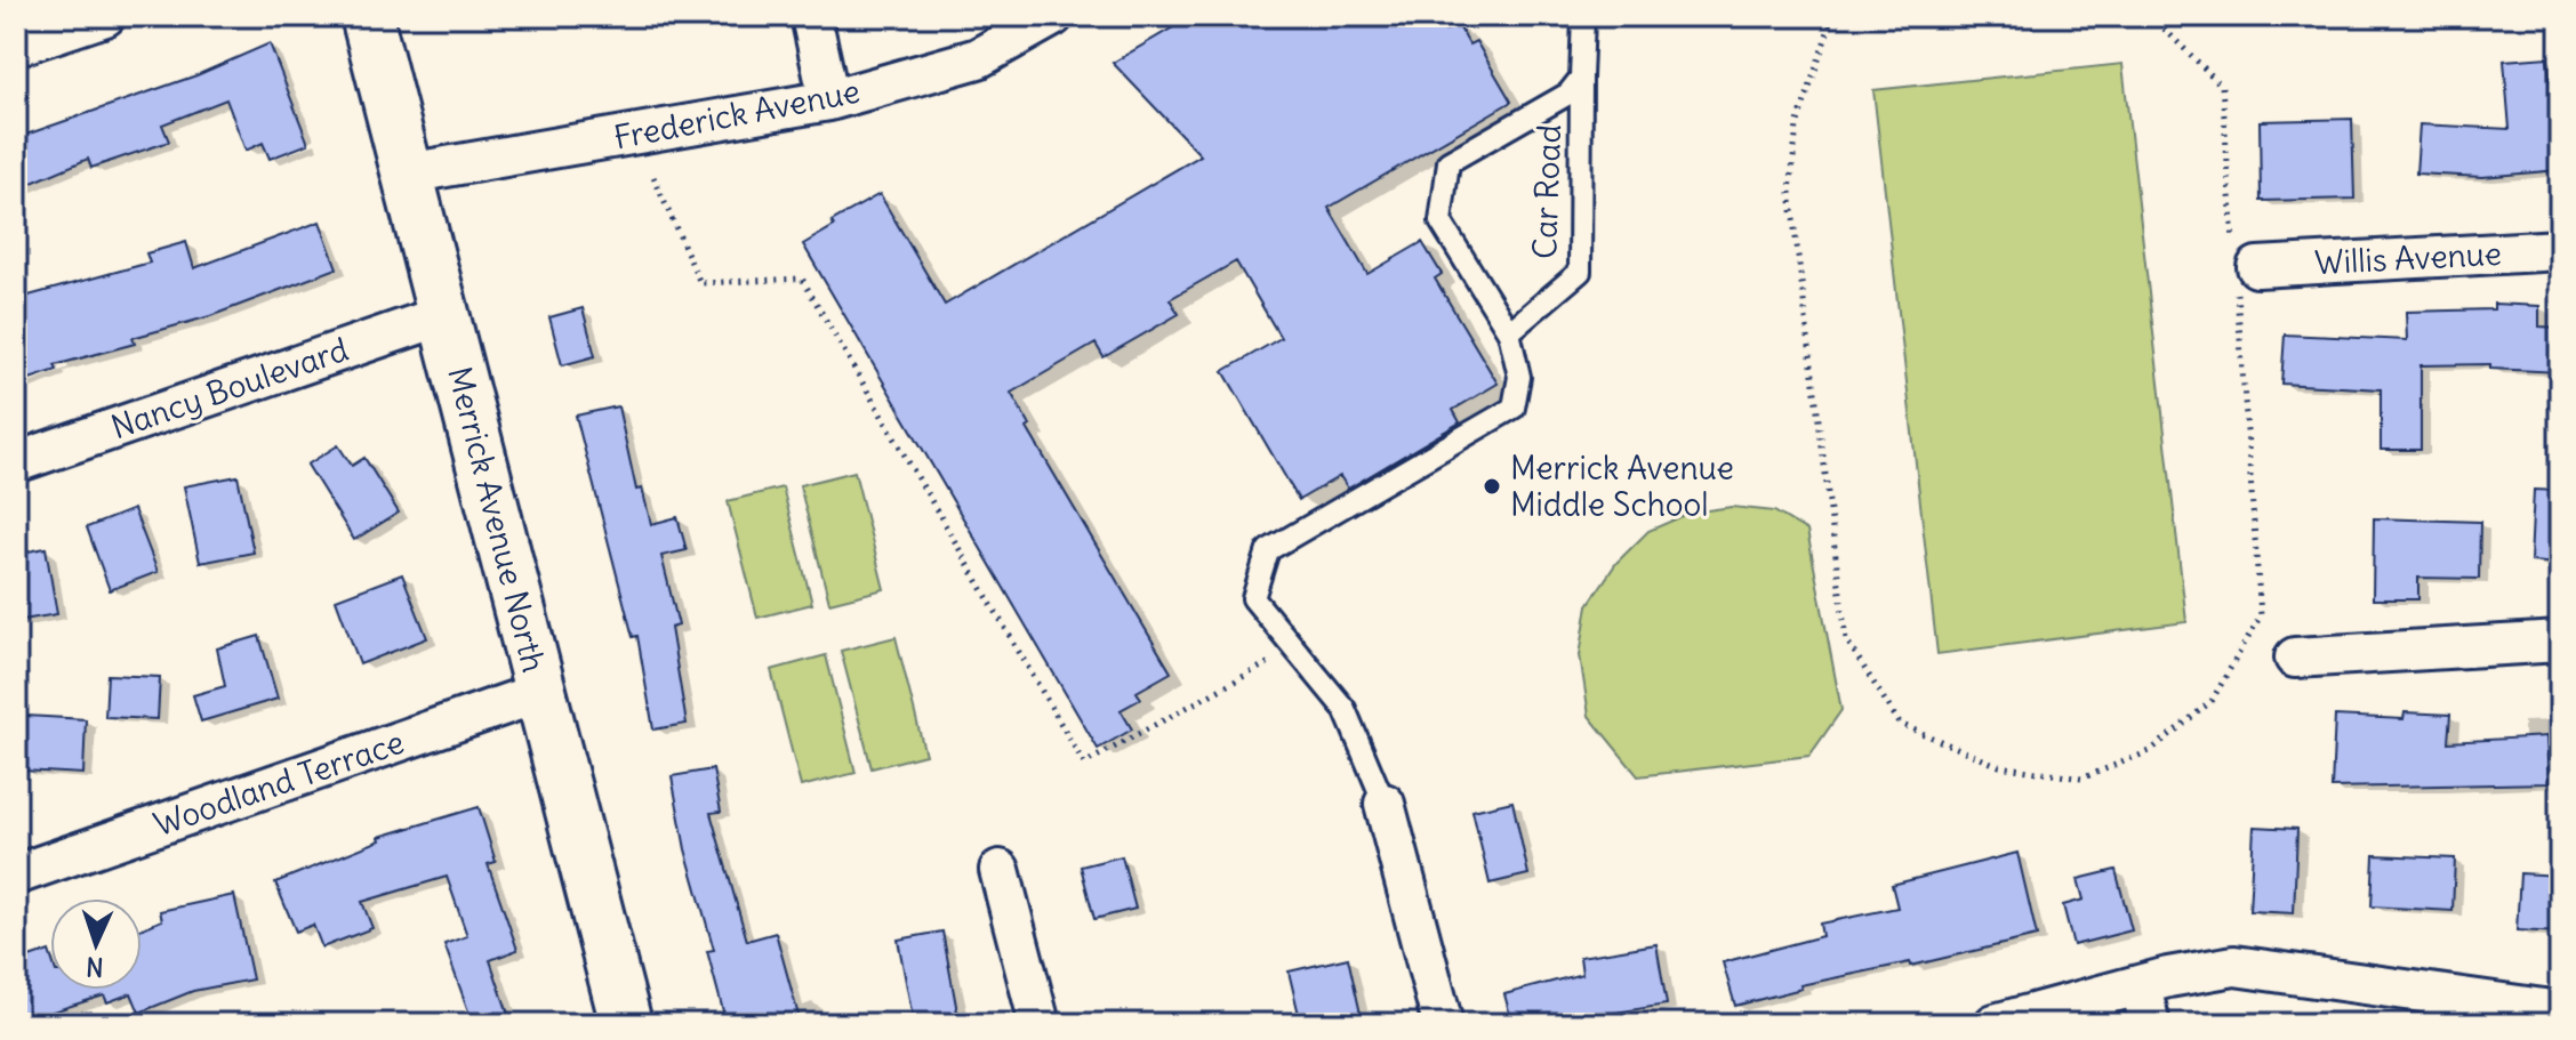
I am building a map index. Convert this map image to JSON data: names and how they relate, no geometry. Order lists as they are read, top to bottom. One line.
{"streets":{"main road":["Merrick Avenue North"],"street":["Frederick Avenue","Willis Avenue","Nancy Boulevard","Woodland Terrace"],"lane":["Car Road"]},"crossings":[["Frederick Avenue","Merrick Avenue North"],["Nancy Boulevard","Merrick Avenue North"],["Merrick Avenue North","Woodland Terrace"]],"places":["Merrick Avenue Middle School"],"north":"bottom"}
